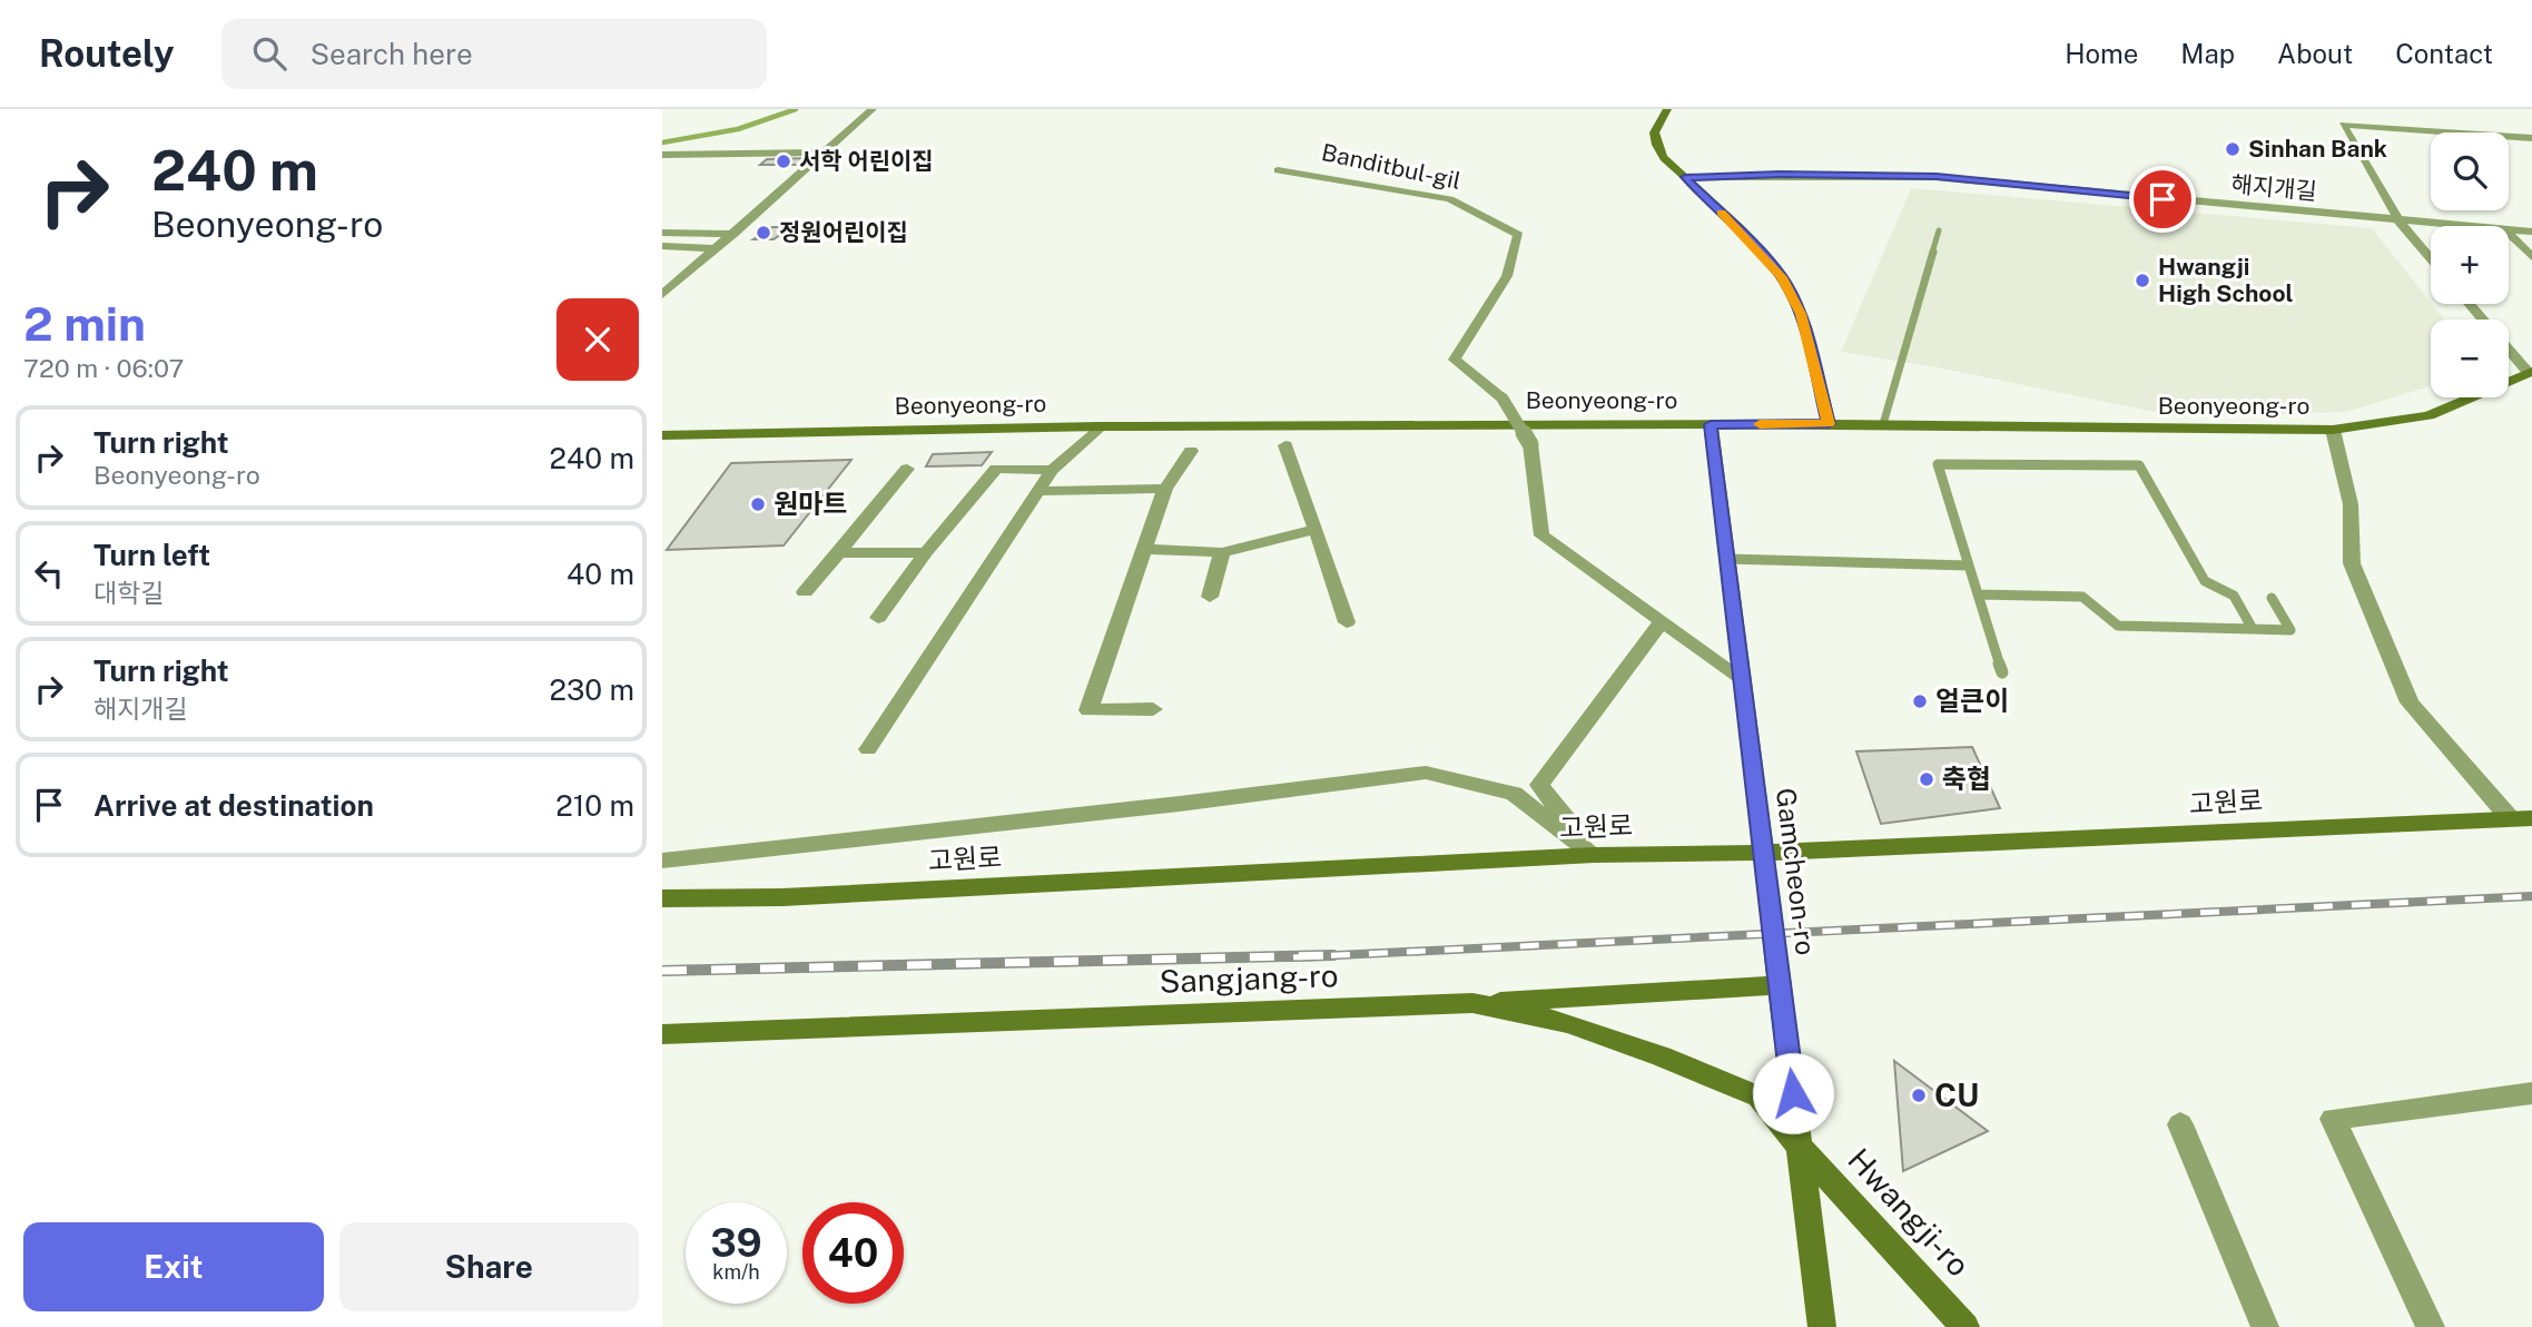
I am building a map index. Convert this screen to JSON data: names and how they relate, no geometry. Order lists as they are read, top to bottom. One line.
{"streets":{"street":["Banditbul-gil","해지개길","Beonyeong-ro","고원로","Gamcheon-ro","Sangjang-ro","Hwangji-ro"]},"crossings":[["Beonyeong-ro","Gamcheon-ro"],["고원로","Gamcheon-ro"],["Gamcheon-ro","Sangjang-ro"],["Gamcheon-ro","Hwangji-ro"],["Sangjang-ro","Hwangji-ro"]],"places":["Sinhan Bank","서학 어린이집","정원어린이집","Hwangji High School","원마트","얼큰이","축협","CU"],"page":{"header":"Routely","search":"Search here","nav":["Home","Map","About","Contact"],"turn":["240 m","Beonyeong-ro"],"map_buttons":["+","−"],"heading":["2 min","720 m · 06:07"],"list":[{"name":"Turn right","note":"Beonyeong-ro","value":"240 m"},{"name":"Turn left","note":"대학길","value":"40 m"},{"name":"Turn right","note":"해지개길","value":"230 m"},{"name":"Arrive at destination","value":"210 m"}],"speed":"39 km/h","limit":"40","buttons":["Exit","Share"]}}
